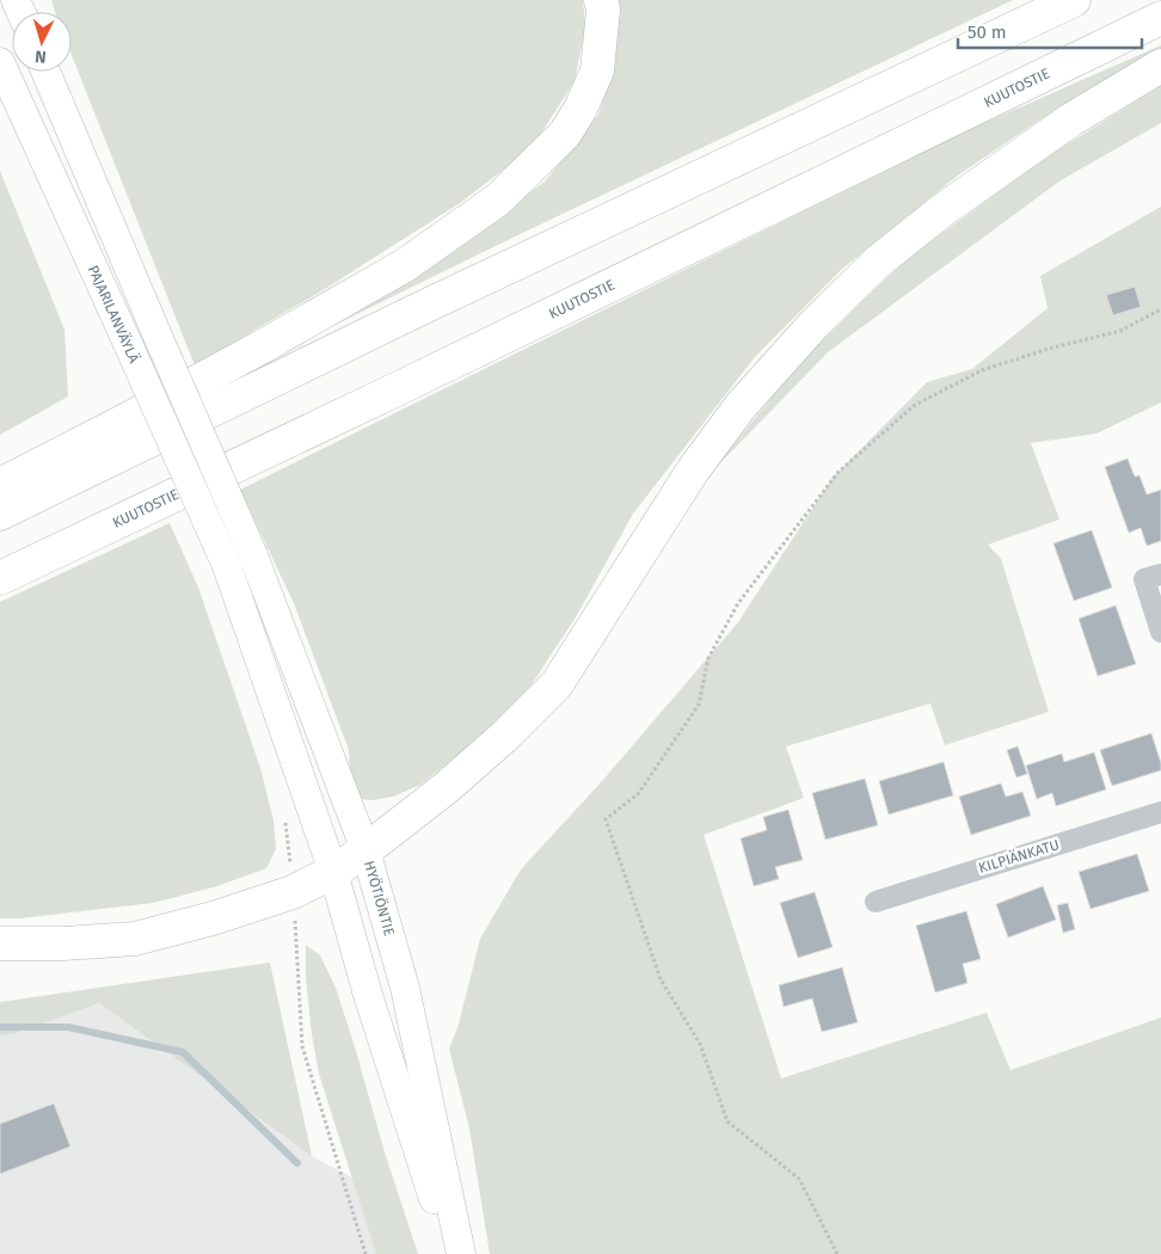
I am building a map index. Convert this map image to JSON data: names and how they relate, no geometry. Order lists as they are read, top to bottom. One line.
{"streets":{"highway":["KUUTOSTIE"],"main road":["PAJARILANVÄYLÄ","HYÖTIÖNTIE"],"street":["KILPIÄNKATU"]},"scale_bar":"50 m","north":"bottom"}
